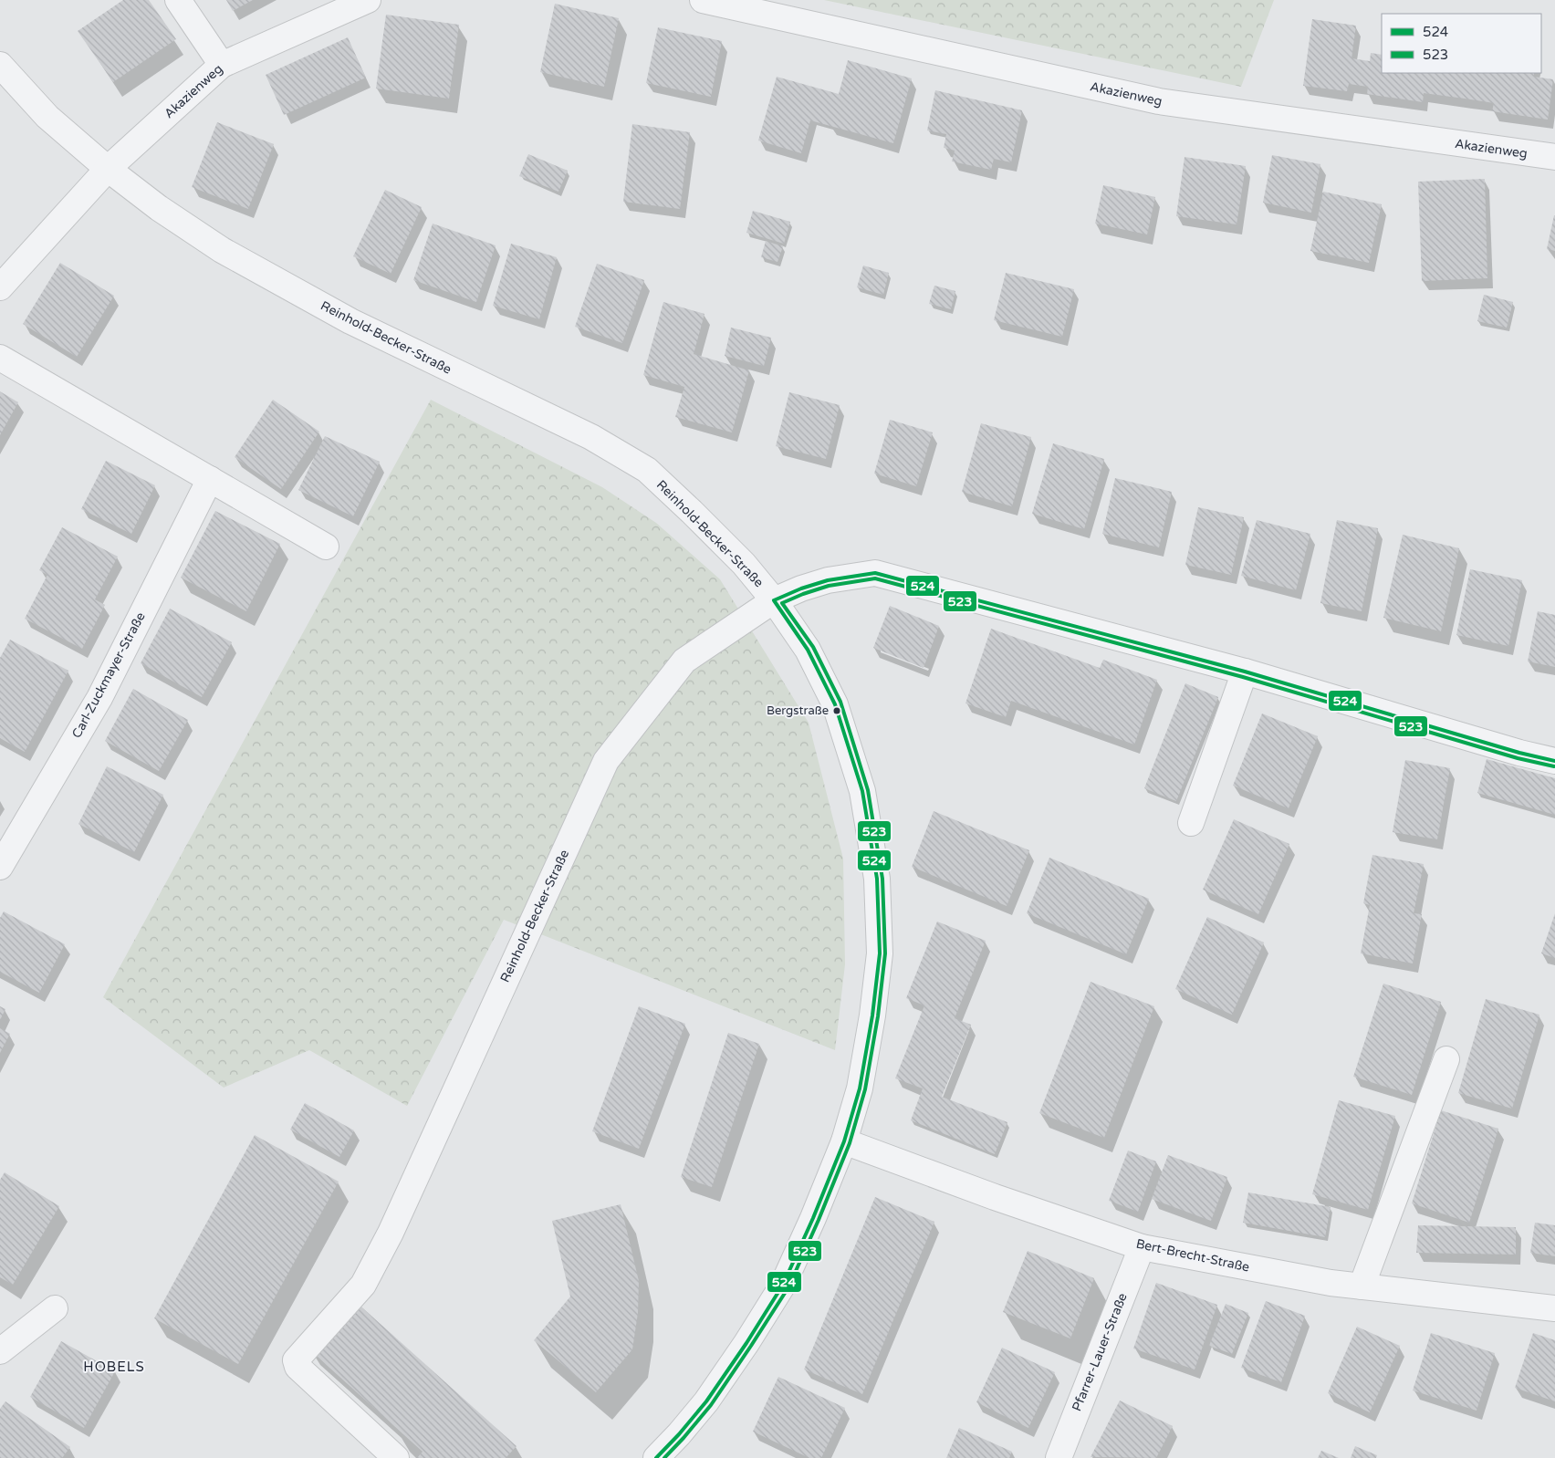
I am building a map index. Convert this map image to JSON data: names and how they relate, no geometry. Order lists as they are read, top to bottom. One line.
{"streets":{"street":["Akazienweg","Reinhold-Becker-Straße","Carl-Zuckmayer-Straße","Bert-Brecht-Straße","Pfarrer-Lauer-Straße"]},"crossings":[["Akazienweg","Reinhold-Becker-Straße"],["Reinhold-Becker-Straße","Bert-Brecht-Straße"],["Bert-Brecht-Straße","Pfarrer-Lauer-Straße"]],"districts":["HOBELS"],"places":["Bergstraße"],"lines":["transit line 524","transit line 523"],"legend":["524","523"]}
